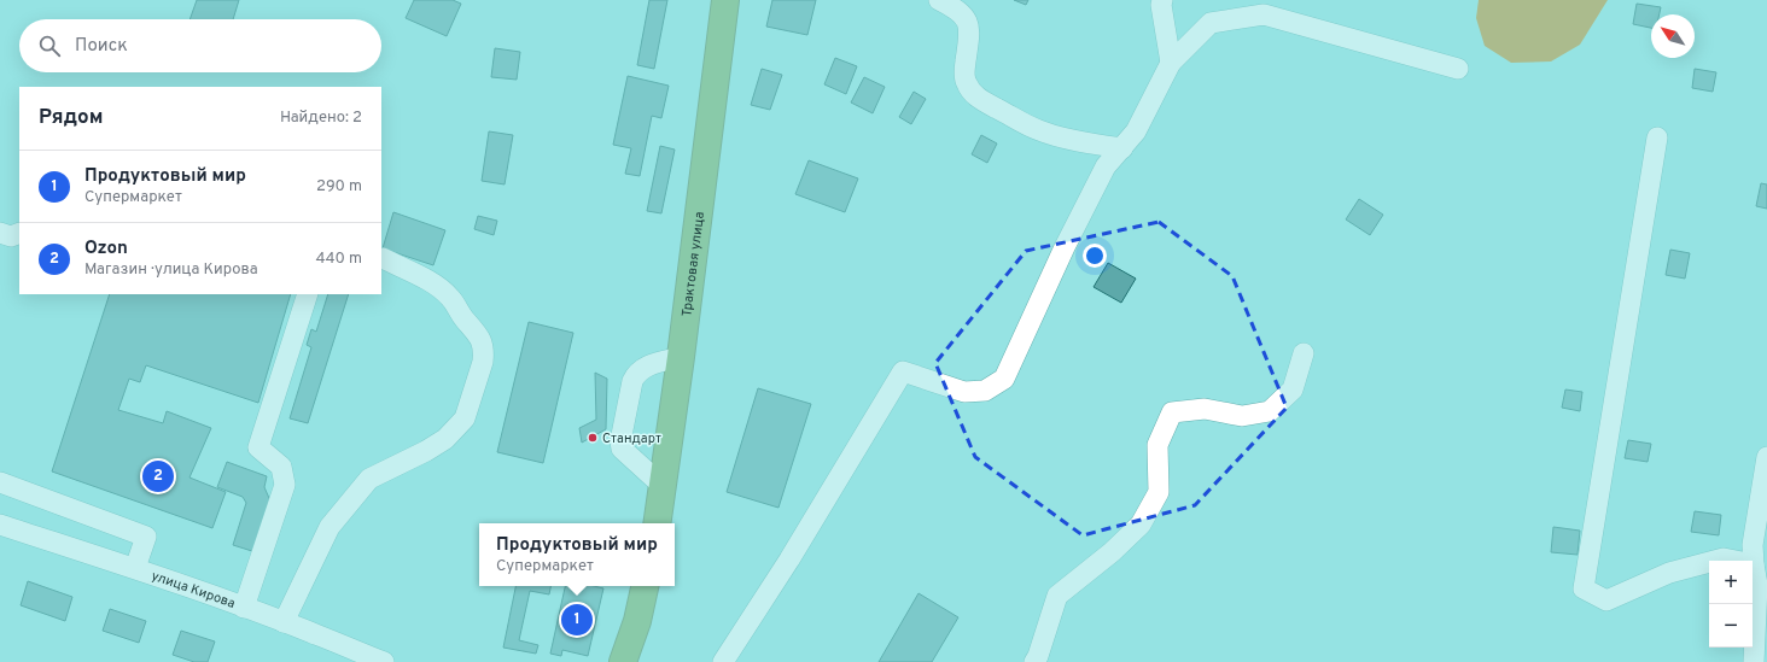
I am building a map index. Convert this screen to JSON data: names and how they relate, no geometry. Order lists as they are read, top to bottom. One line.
{"streets":{"highway":["Трактовая улица"],"street":["улица Кирова"]},"places":["Стандарт"],"north":"top left","page":{"search":"Поиск","heading":["Рядом","Найдено: 2"],"list":[{"mark":"1","name":"Продуктовый мир","note":"Супермаркет","value":"290 m"},{"mark":"2","name":"Ozon","note":"Магазин · улица Кирова","value":"440 m"}],"pins":["2","1"],"popup":["Продуктовый мир","Супермаркет"],"map_buttons":["+","−"]}}
